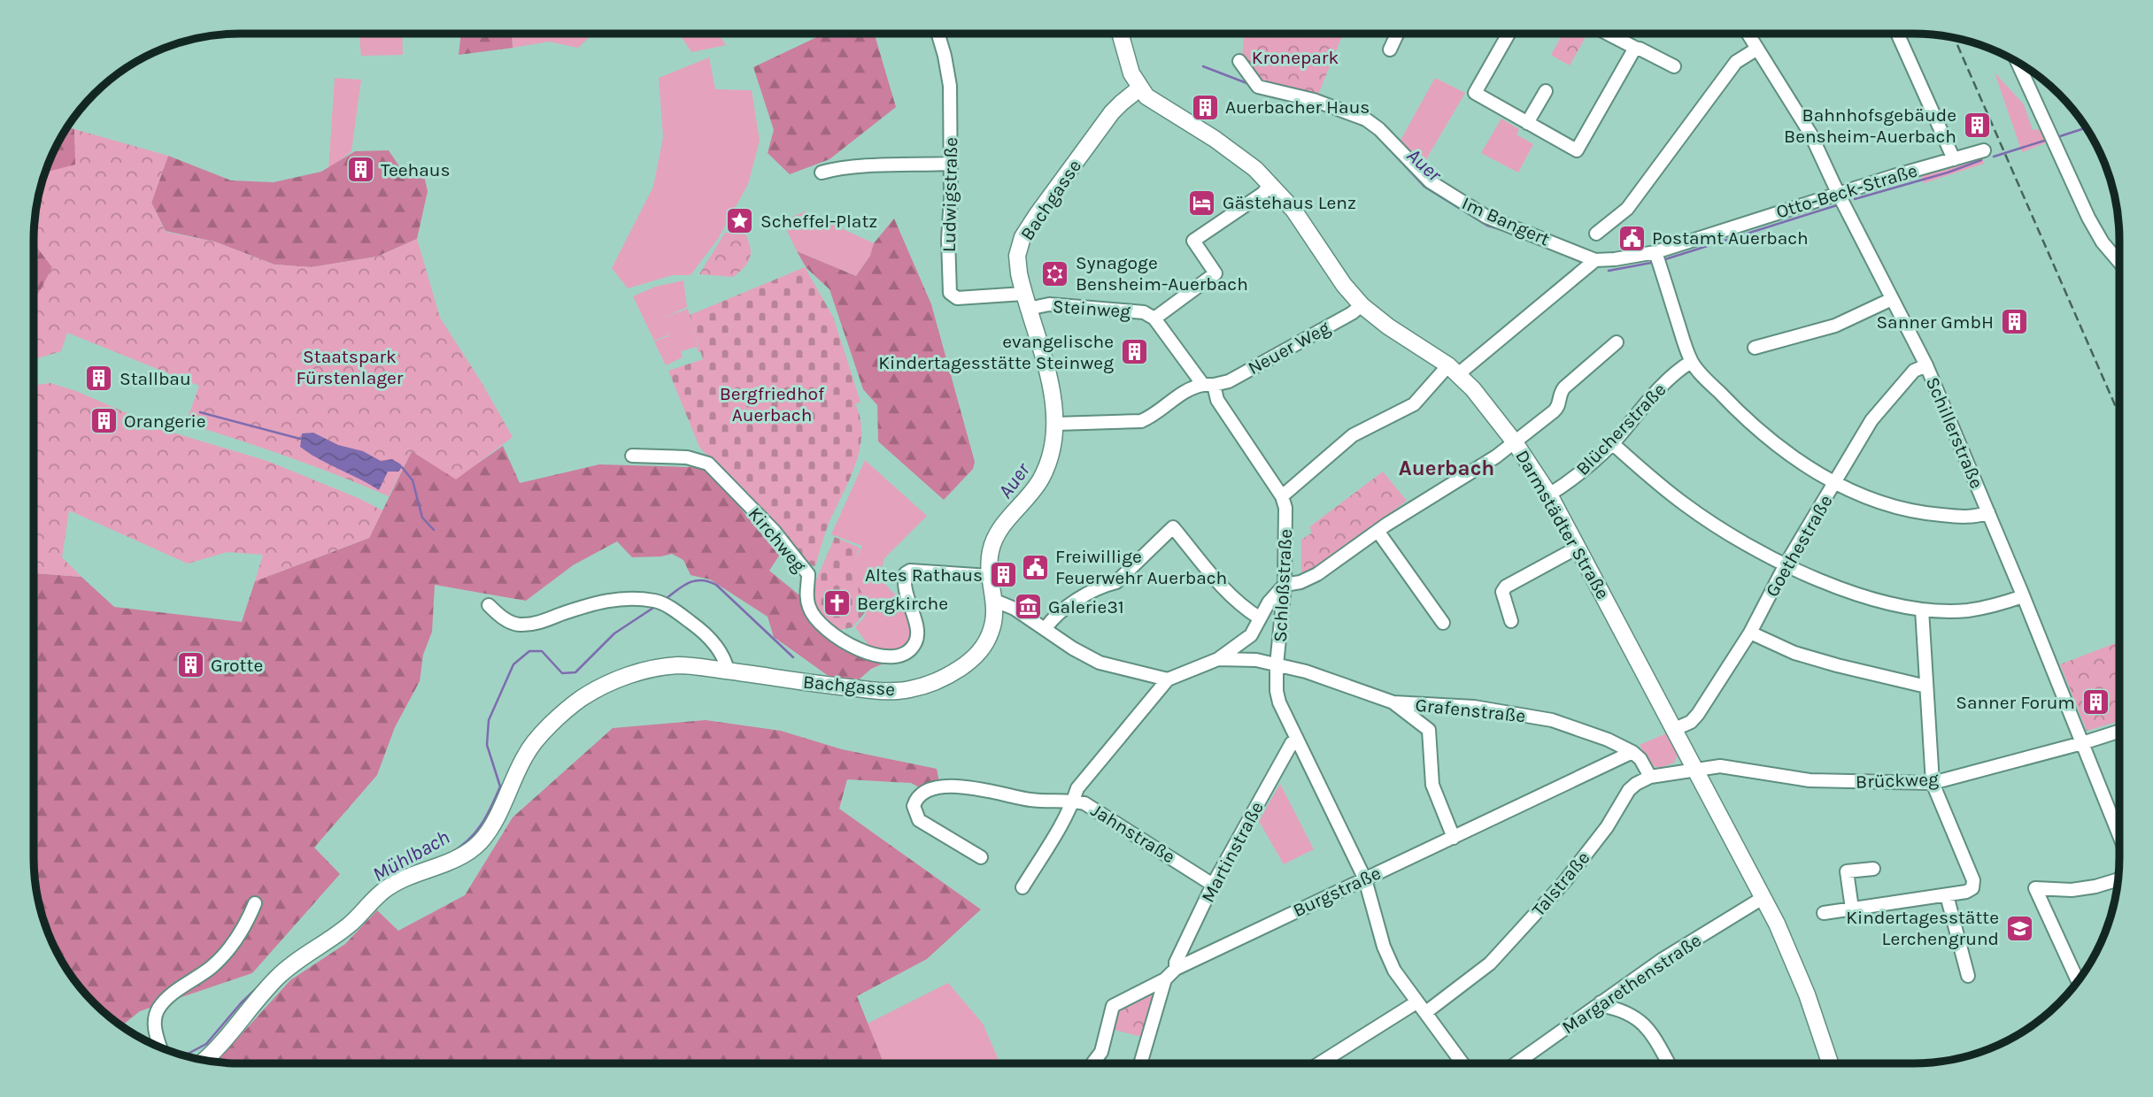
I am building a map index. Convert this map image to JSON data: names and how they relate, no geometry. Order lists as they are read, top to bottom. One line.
{"streets":{"main road":["Bachgasse","Darmstädter Straße"],"street":["Otto-Beck-Straße","Ludwigstraße","Im Bangert","Steinweg","Neuer Weg","Blücherstraße","Schillerstraße","Kirchweg","Goethestraße","Schloßstraße","Grafenstraße","Brückweg","Jahnstraße","Martinstraße","Talstraße","Burgstraße","Margarethenstraße"]},"crossings":[["Otto-Beck-Straße","Im Bangert"],["Otto-Beck-Straße","Schillerstraße"],["Ludwigstraße","Bachgasse"],["Ludwigstraße","Steinweg"],["Bachgasse","Steinweg"],["Bachgasse","Neuer Weg"],["Bachgasse","Darmstädter Straße"],["Bachgasse","Kirchweg"],["Steinweg","Schloßstraße"],["Neuer Weg","Darmstädter Straße"],["Neuer Weg","Schloßstraße"],["Blücherstraße","Darmstädter Straße"],["Schillerstraße","Goethestraße"],["Schillerstraße","Brückweg"],["Darmstädter Straße","Goethestraße"],["Darmstädter Straße","Brückweg"],["Darmstädter Straße","Talstraße"],["Darmstädter Straße","Margarethenstraße"],["Schloßstraße","Grafenstraße"],["Schloßstraße","Martinstraße"],["Schloßstraße","Talstraße"],["Schloßstraße","Burgstraße"],["Grafenstraße","Talstraße"],["Grafenstraße","Burgstraße"],["Brückweg","Talstraße"],["Jahnstraße","Martinstraße"],["Martinstraße","Burgstraße"]],"districts":["Auerbach"],"water":["Auer","Mühlbach"],"parks":["Kronepark","Staatspark Fürstenlager","Bergfriedhof Auerbach"],"places":{"building":["Auerbacher Haus","Bahnhofsgebäude Bensheim-Auerbach","Teehaus","Sanner GmbH","evangelische Kindertagesstätte Steinweg","Stallbau","Orangerie","Altes Rathaus","Grotte","Sanner Forum"],"hotel":["Gästehaus Lenz"],"place":["Scheffel-Platz"],"public building":["Postamt Auerbach","Freiwillige Feuerwehr Auerbach"],"synagogue":["Synagoge Bensheim-Auerbach"],"church":["Bergkirche"],"museum":["Galerie31"],"school or university":["Kindertagesstätte Lerchengrund"]}}
